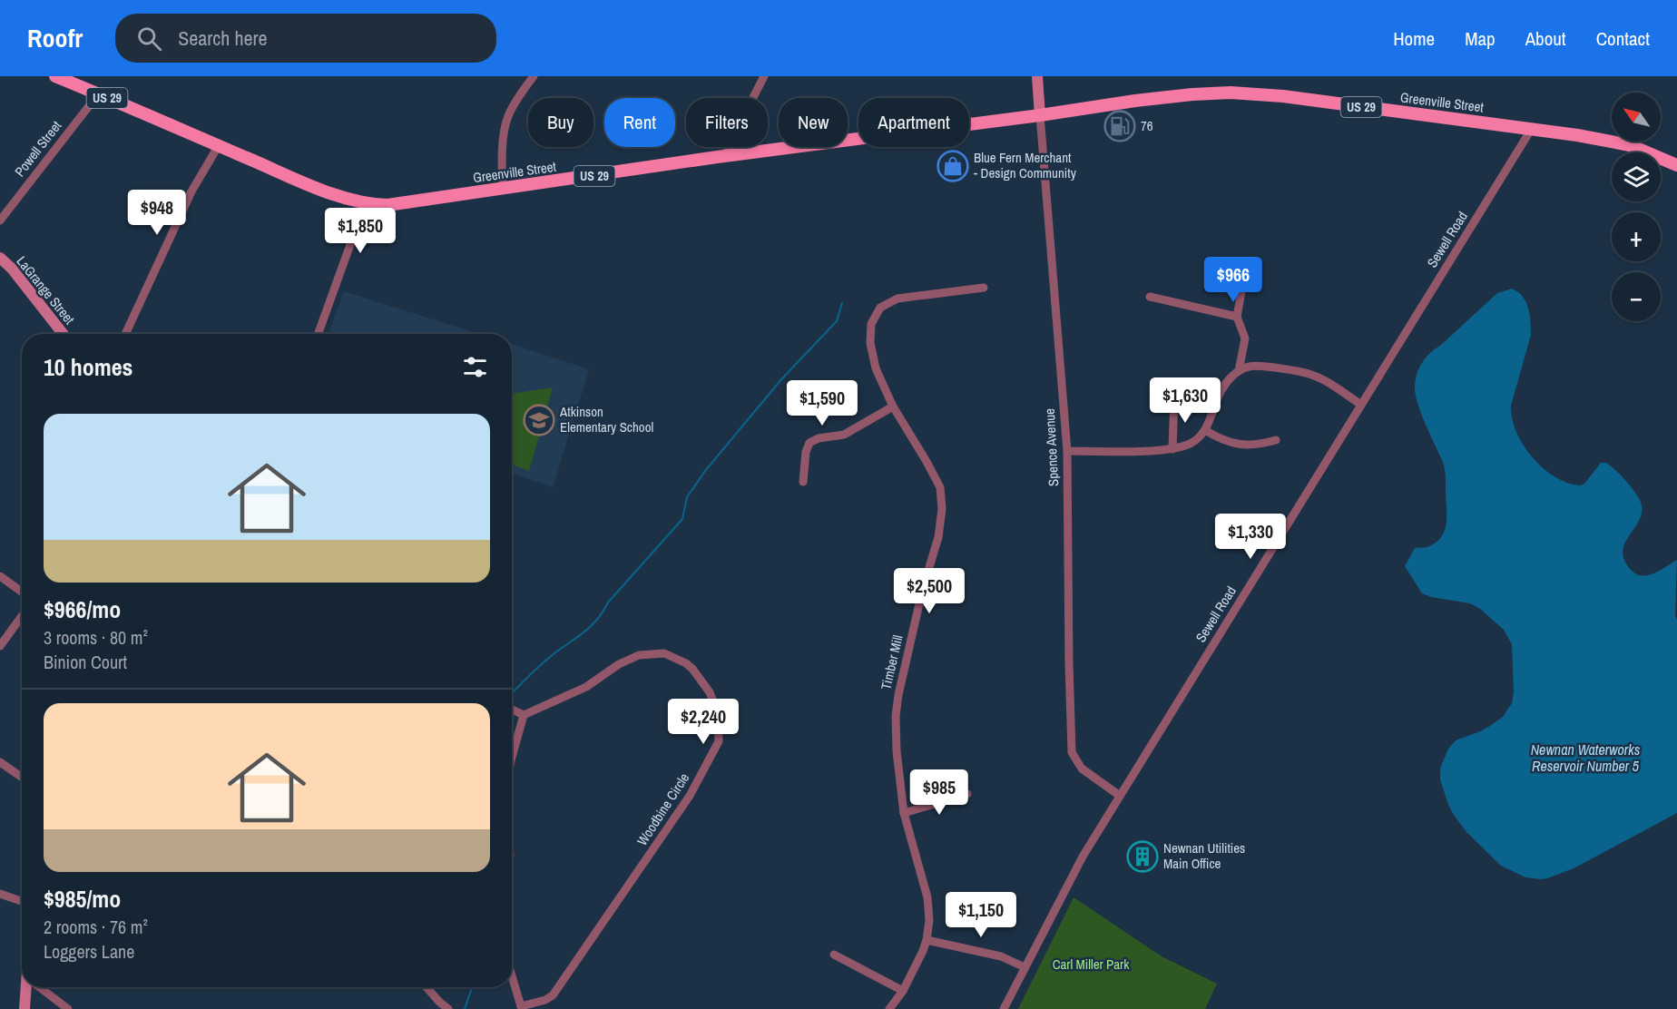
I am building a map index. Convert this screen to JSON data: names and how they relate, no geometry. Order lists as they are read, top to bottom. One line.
{"streets":{"main road":["US 29","Greenville Street"],"street":["Powell Street","Sewell Road","LaGrange Street","Spence Avenue","Timber Mill","Woodbine Circle"]},"crossings":[["Greenville Street","Powell Street"],["Greenville Street","Sewell Road"],["Greenville Street","Spence Avenue"],["Sewell Road","Spence Avenue"]],"water":["Newnan Waterworks Reservoir Number 5"],"parks":["Carl Miller Park"],"places":{"fuel station":["76"],"shop":["Blue Fern Merchant - Design Community"],"school or university":["Atkinson Elementary School"],"building":["Newnan Utilities Main Office"]},"north":"top left","page":{"header":"Roofr","search":"Search here","nav":["Home","Map","About","Contact"],"map_buttons":["+","−"],"chip":["Buy","Rent","Filters","New","Apartment"],"price":["$948","$1,850","$966","$1,630","$1,590","$1,330","$2,500","$2,240","$985","$1,150"],"heading":"10 homes","list":[{"name":"$966/mo","note":"3 rooms · 80 m² · Binion Court"},{"name":"$985/mo","note":"2 rooms · 76 m² · Loggers Lane"}]}}
